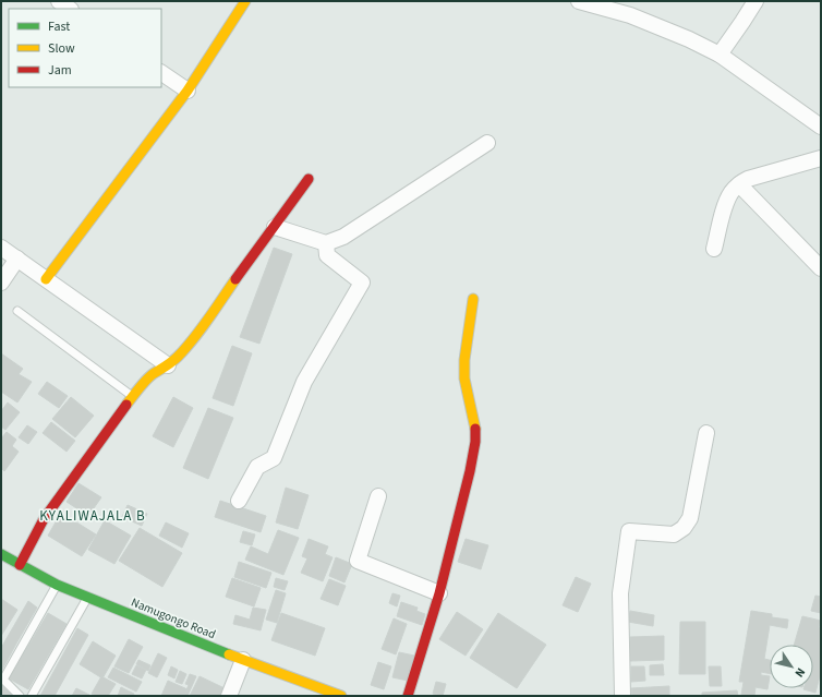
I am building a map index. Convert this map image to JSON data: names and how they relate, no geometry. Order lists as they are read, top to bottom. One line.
{"streets":{"street":["Namugongo Road"]},"districts":["KYALIWAJALA B"],"legend":["Fast","Slow","Jam"],"north":"bottom right"}
